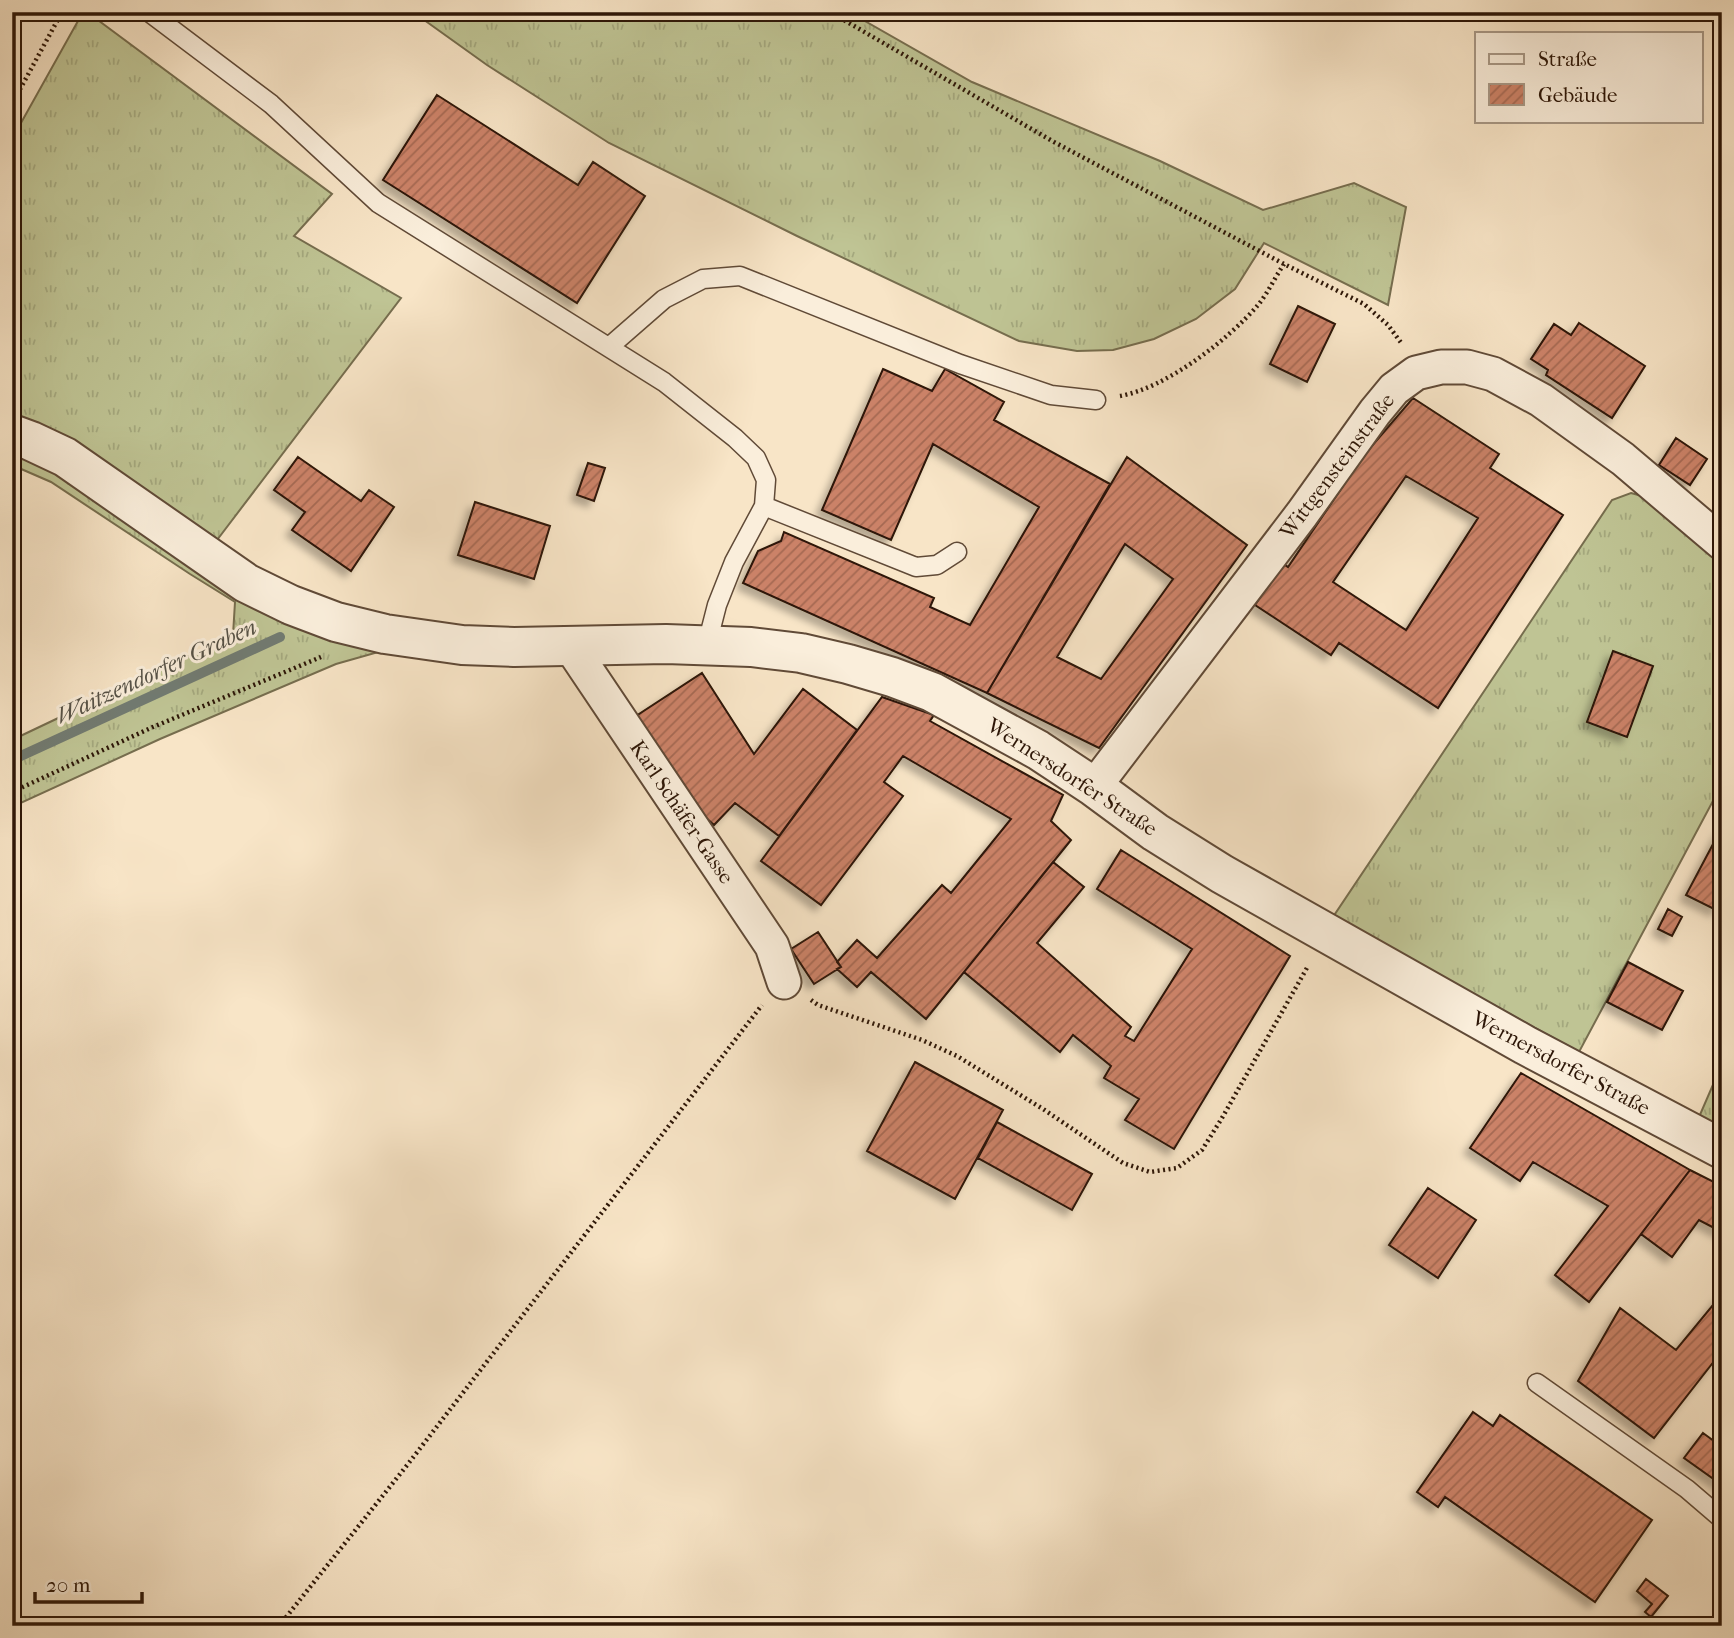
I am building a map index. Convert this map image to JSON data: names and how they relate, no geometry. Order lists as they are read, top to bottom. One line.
{"streets":{"street":["Wittgensteinstraße","Wernersdorfer Straße","Karl Schäfer-Gasse"]},"crossings":[["Wittgensteinstraße","Wernersdorfer Straße"],["Wernersdorfer Straße","Karl Schäfer-Gasse"]],"water":["Waitzendorfer Graben"],"legend":["Straße","Gebäude"],"scale_bar":"20 m"}
